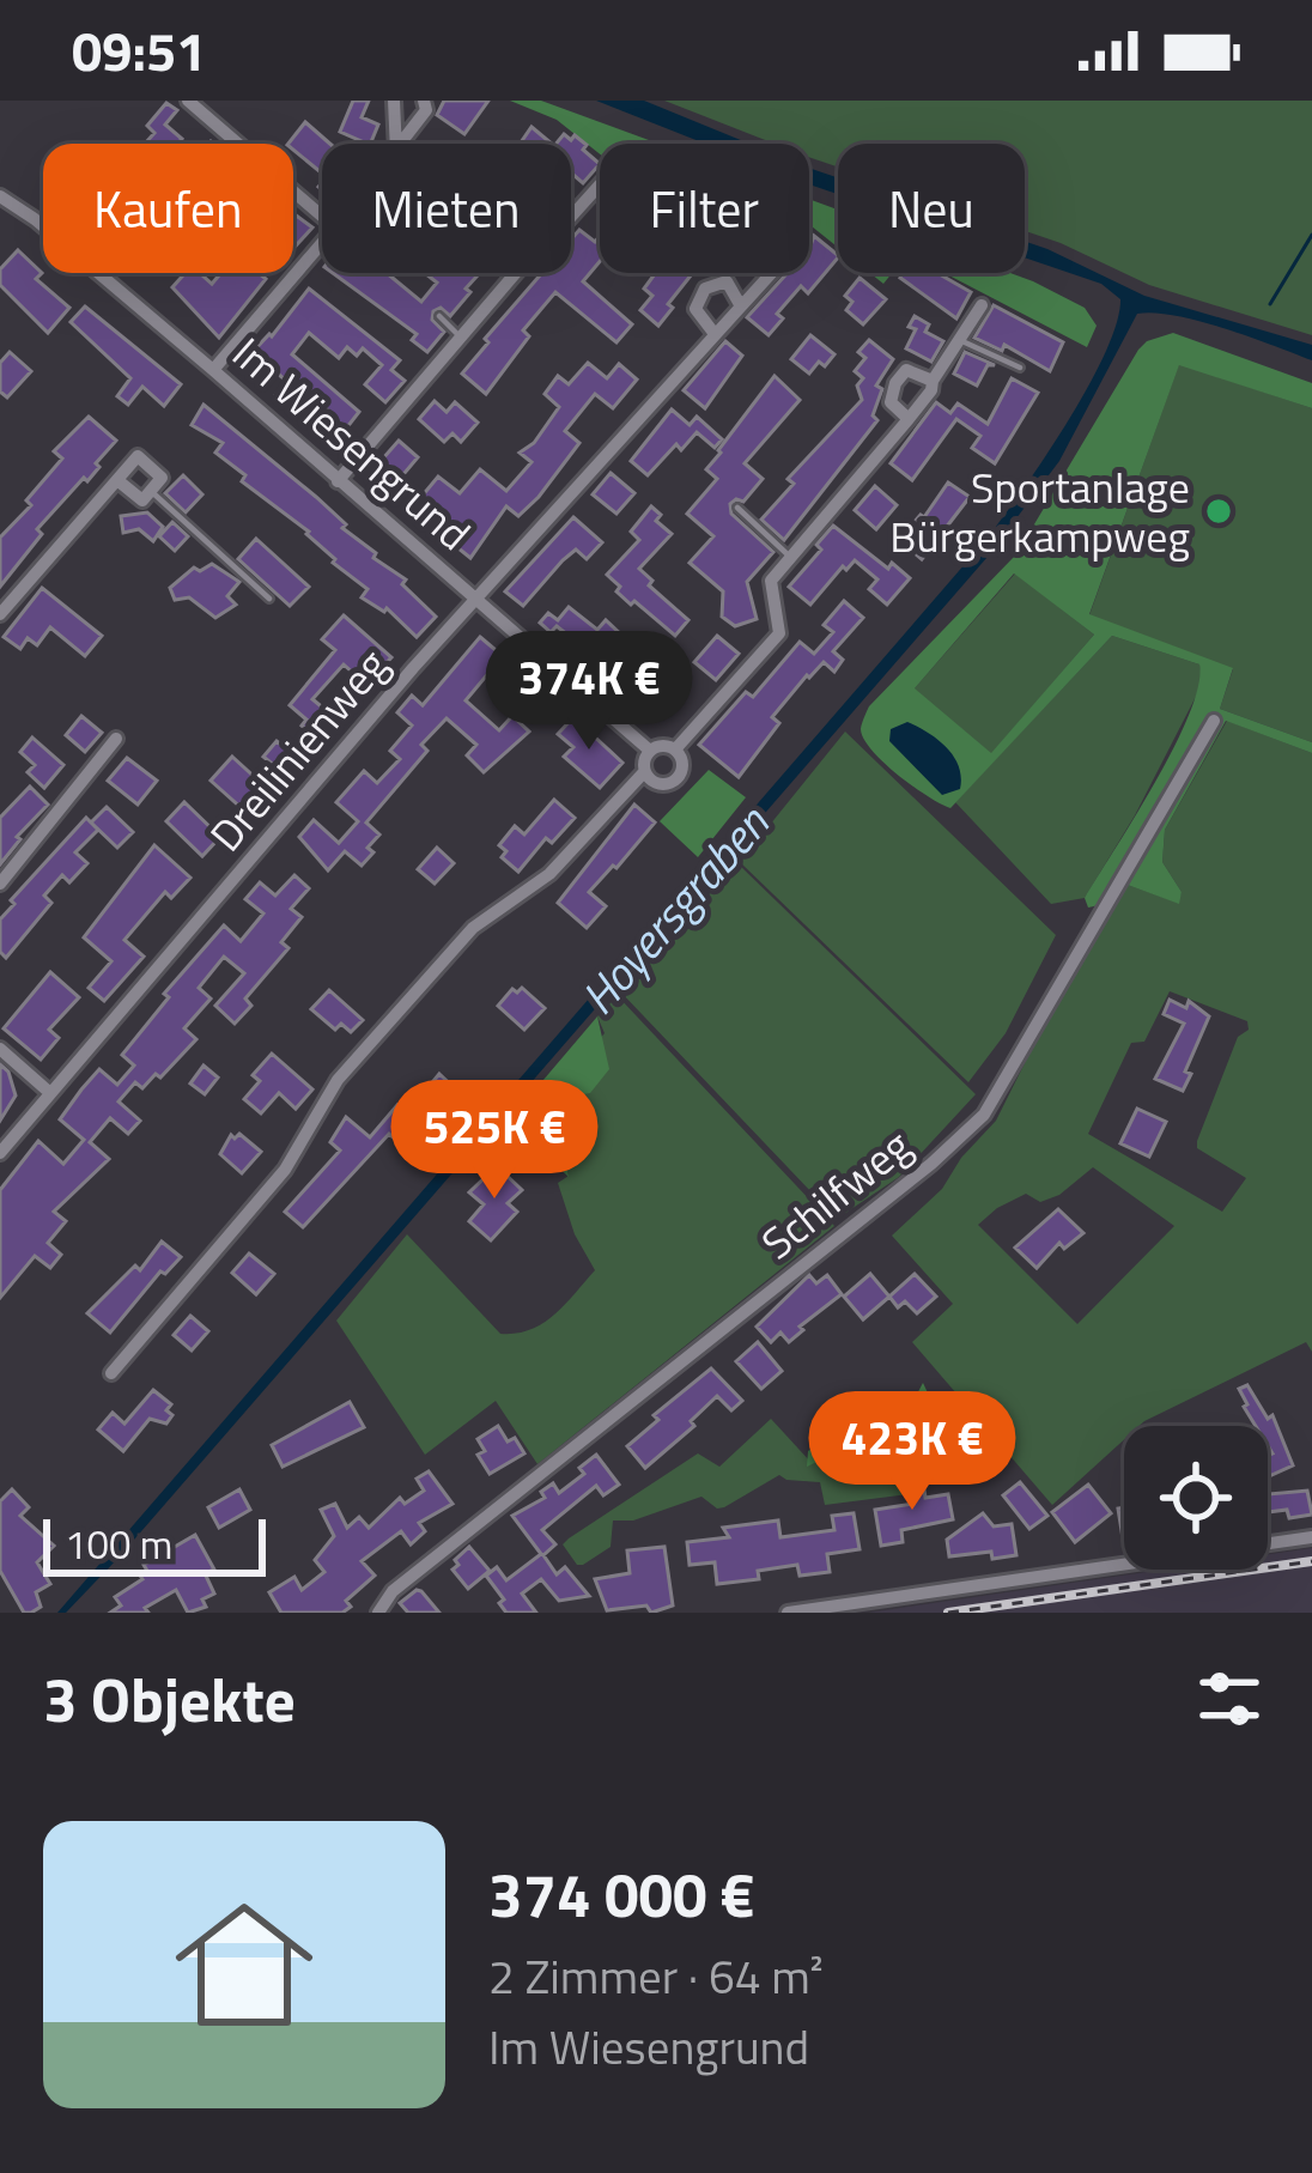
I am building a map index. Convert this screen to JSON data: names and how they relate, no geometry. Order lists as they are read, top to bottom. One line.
{"streets":{"street":["Im Wiesengrund","Dreilinienweg","Schilfweg"]},"crossings":[["Im Wiesengrund","Dreilinienweg"]],"water":["Hoyersgraben"],"places":["Sportanlage Bürgerkampweg"],"scale_bar":"100 m","page":{"status":"09:51","chip":["Kaufen","Mieten","Filter","Neu"],"price":["374K €","525K €","423K €"],"scale":"100 m","heading":"3 Objekte","list":[{"name":"374 000 €","note":"2 Zimmer · 64 m² · Im Wiesengrund"}]}}
